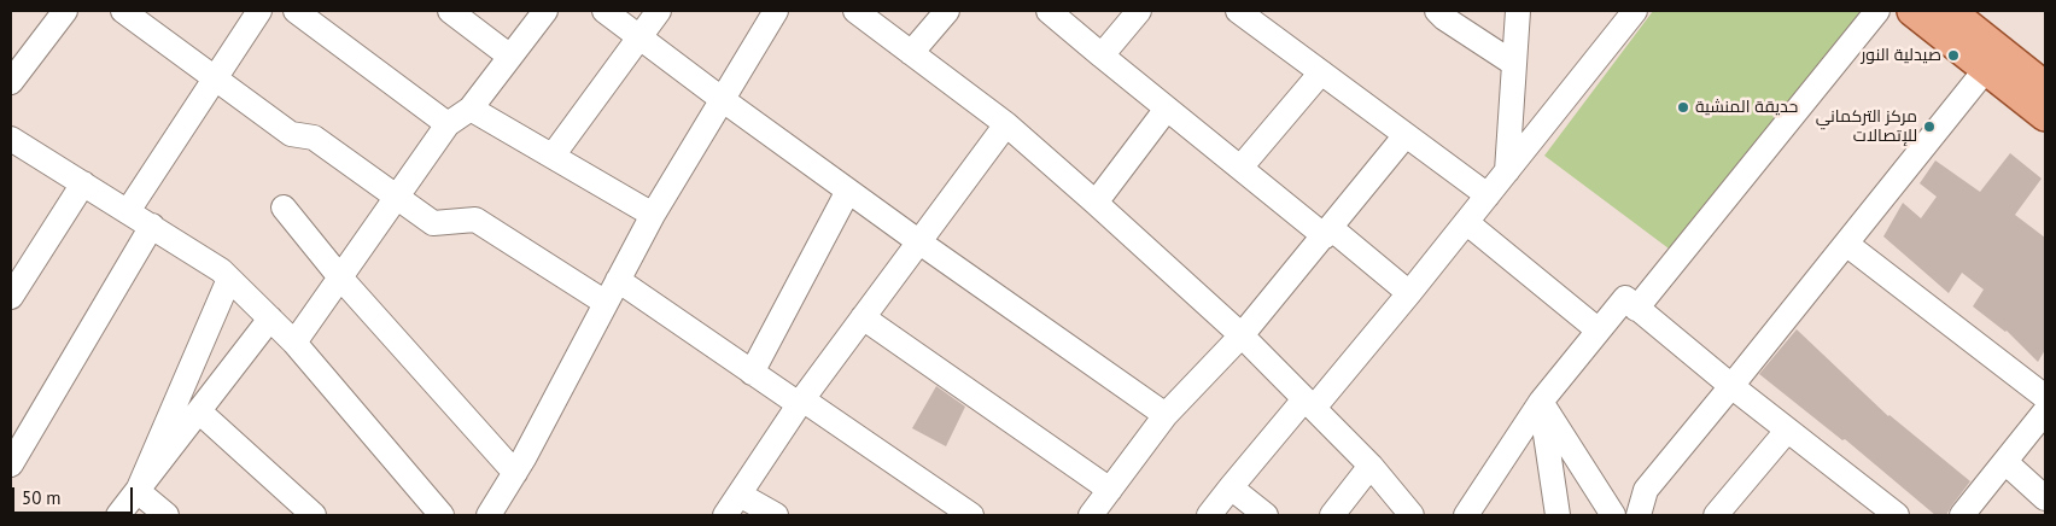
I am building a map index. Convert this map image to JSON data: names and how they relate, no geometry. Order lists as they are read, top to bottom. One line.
{"places":["صيدلية النور","حديقة المنشية","مركز التركماني للإتصالات"],"scale_bar":"50 m"}
